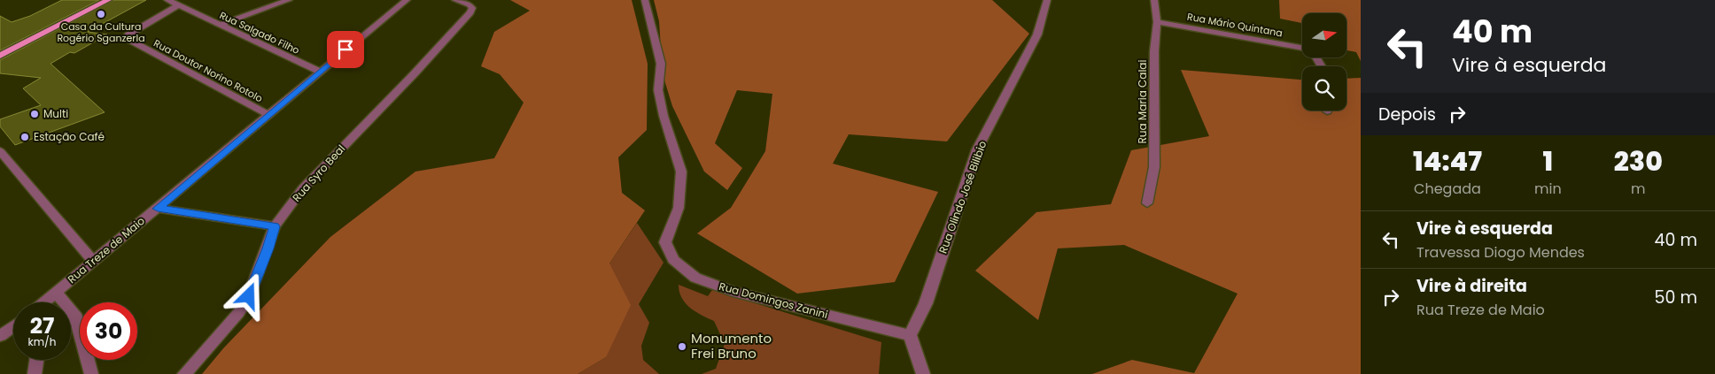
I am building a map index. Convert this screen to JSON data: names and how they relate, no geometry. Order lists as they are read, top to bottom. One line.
{"streets":{"street":["Rua Mário Quintana","Rua Salgado Filho","Rua Doutor Norino Rotolo","Rua Maria Calai","Rua Syro Beal","Rua Olindo José Bilibio","Rua Treze de Maio","Rua Domingos Zanini"]},"crossings":[["Rua Mário Quintana","Rua Maria Calai"],["Rua Salgado Filho","Rua Doutor Norino Rotolo"],["Rua Salgado Filho","Rua Treze de Maio"],["Rua Doutor Norino Rotolo","Rua Treze de Maio"],["Rua Olindo José Bilibio","Rua Domingos Zanini"]],"places":["Casa da Cultura Rogério Sganzerla","Multi","Estação Café","Monumento Frei Bruno"],"north":"right","page":{"turn":["40 m","Vire à esquerda"],"then":"Depois","eta":["14:47","Chegada","1","min","230","m"],"list":[{"name":"Vire à esquerda","note":"Travessa Diogo Mendes","value":"40 m"},{"name":"Vire à direita","note":"Rua Treze de Maio","value":"50 m"}],"speed":"27 km/h","limit":"30"}}
